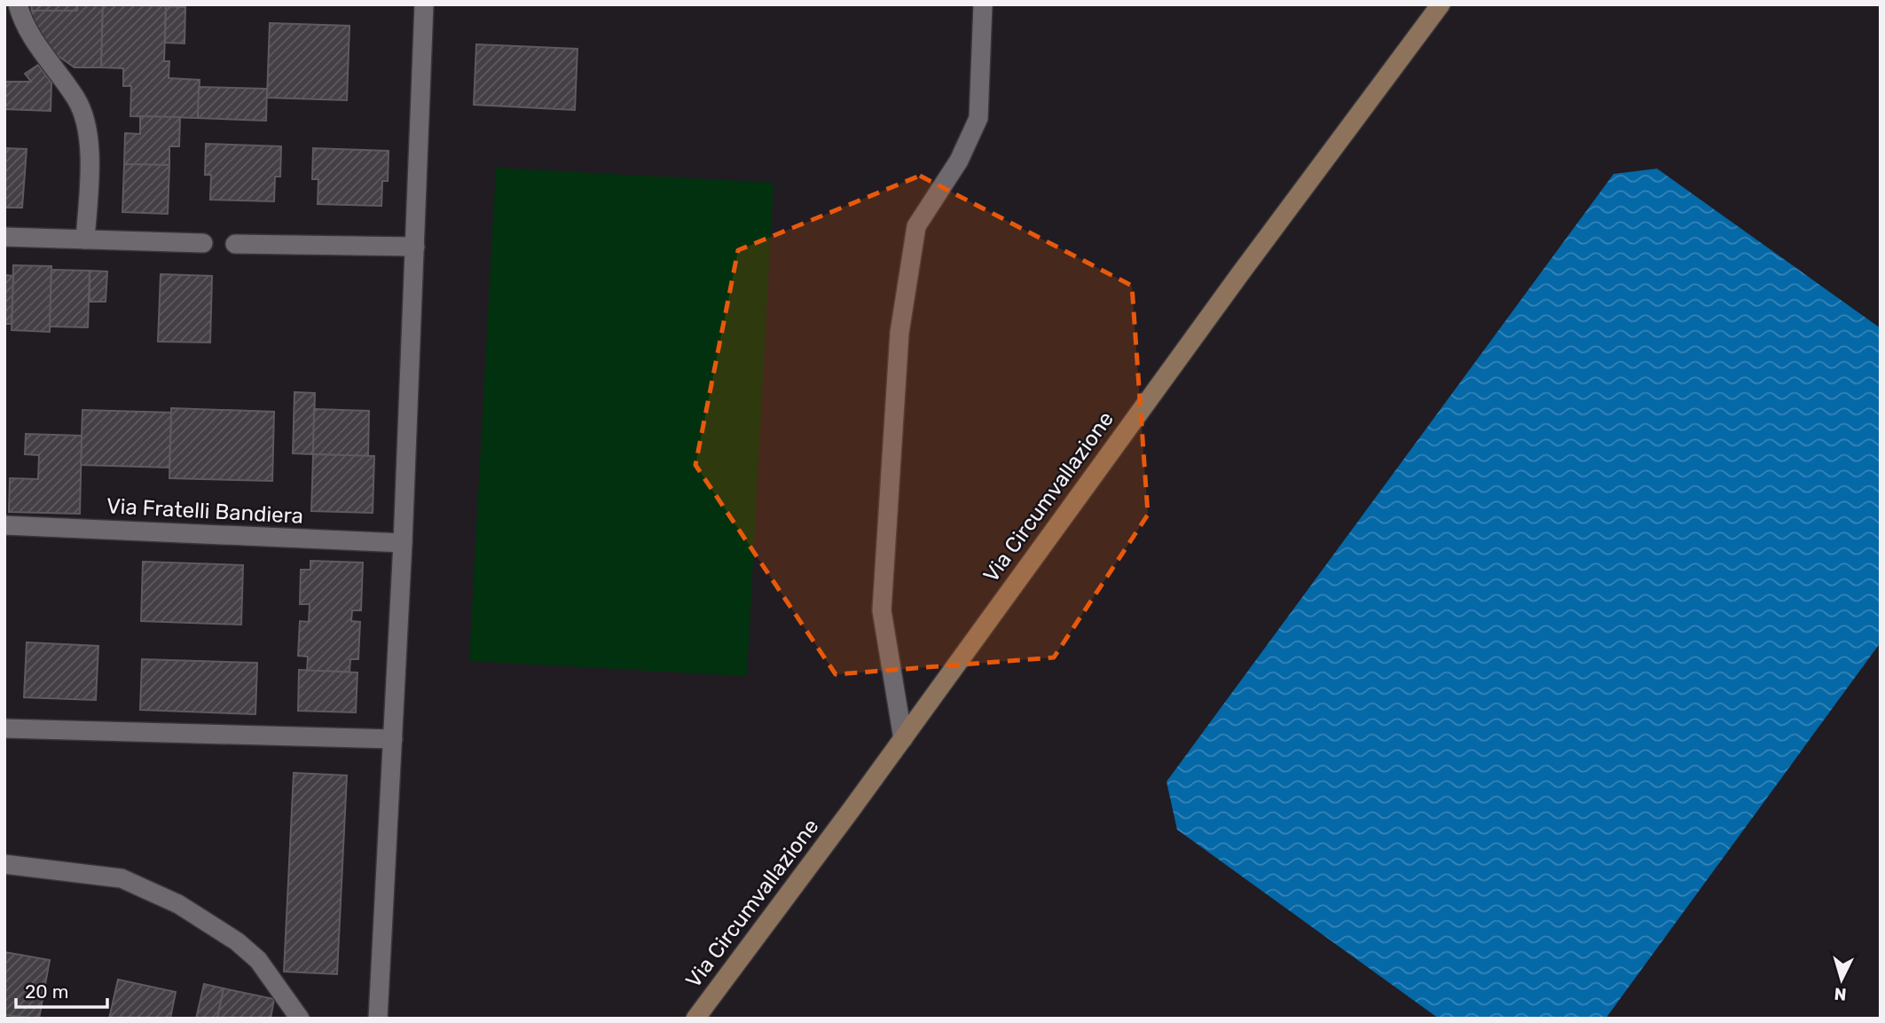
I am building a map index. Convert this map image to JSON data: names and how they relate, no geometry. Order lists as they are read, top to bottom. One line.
{"streets":{"street":["Via Circumvallazione","Via Fratelli Bandiera"]},"scale_bar":"20 m","north":"bottom"}
